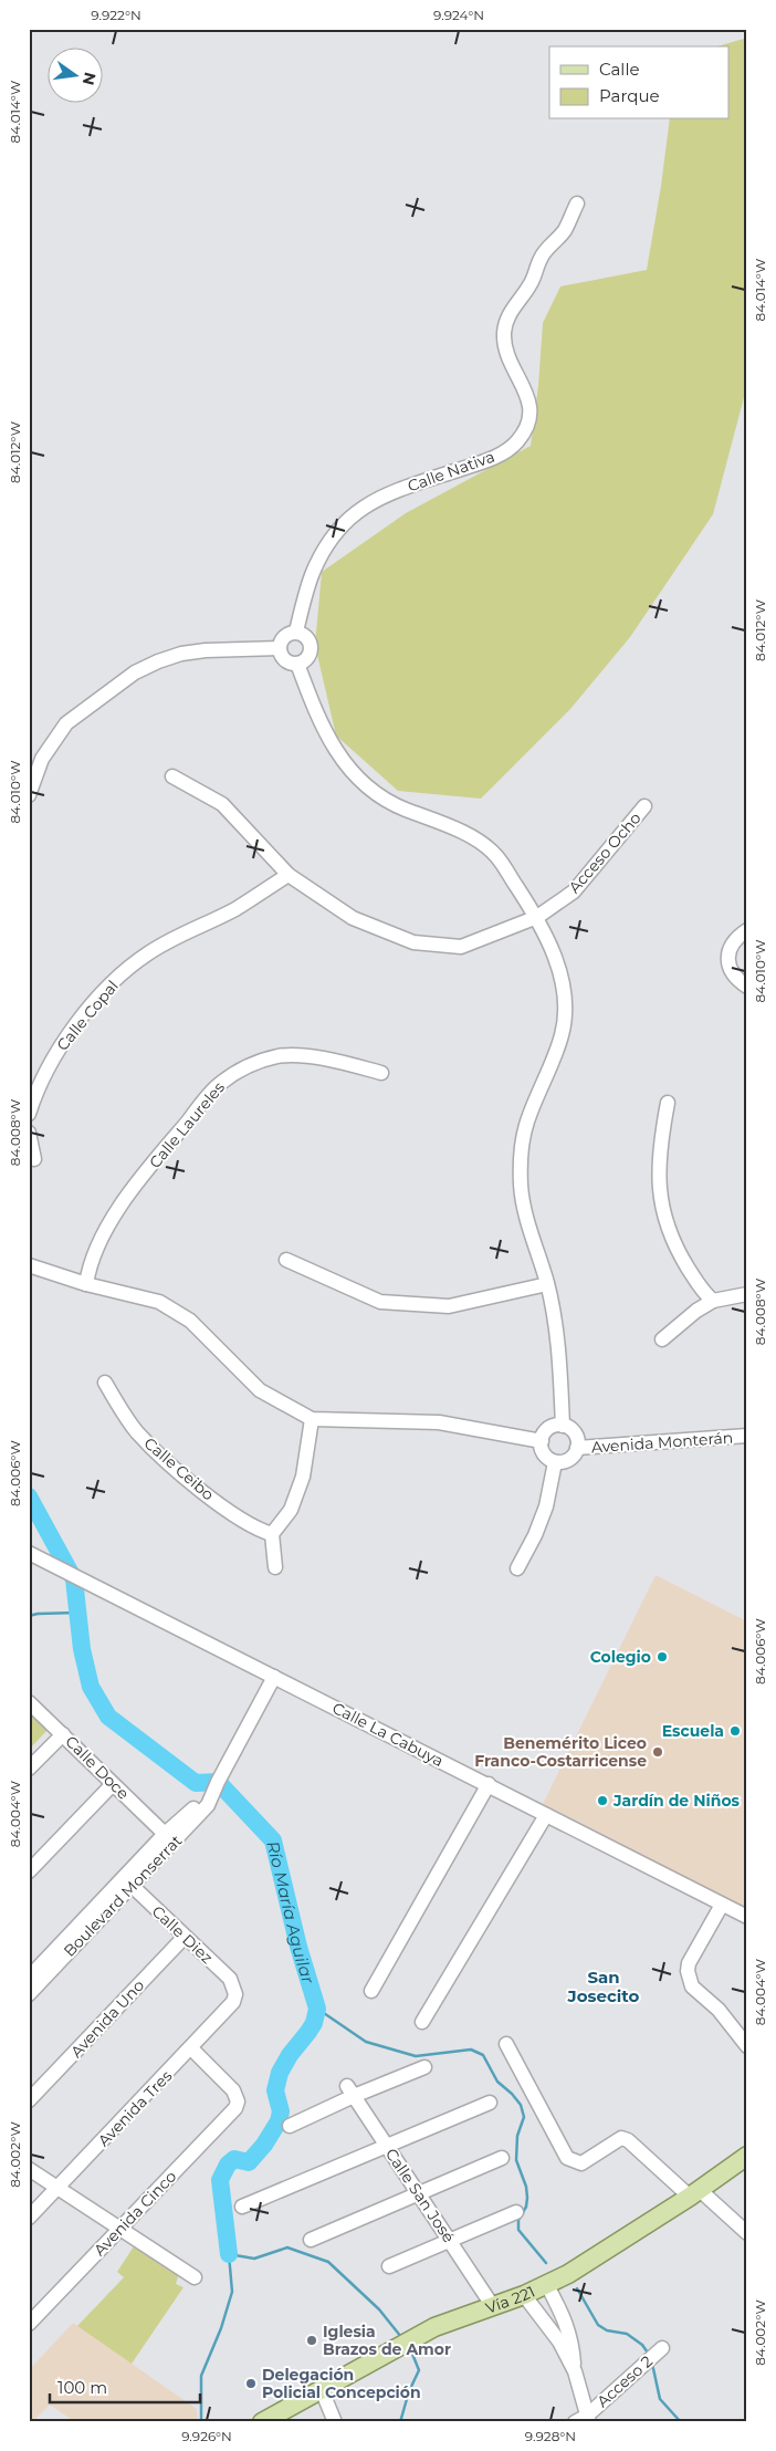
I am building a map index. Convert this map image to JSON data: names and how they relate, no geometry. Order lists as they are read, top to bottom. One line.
{"streets":{"main road":["Vía 221"],"street":["Calle Nativa","Acceso Ocho","Calle Copal","Calle Laureles","Avenida Monterán","Calle Ceibo","Calle La Cabuya","Calle Doce","Boulevard Monserrat","Calle Diez","Avenida Uno","Avenida Tres","Calle San José","Avenida Cinco","Acceso 2"]},"crossings":[["Acceso Ocho","Calle Copal"],["Calle La Cabuya","Boulevard Monserrat"],["Calle Doce","Boulevard Monserrat"],["Boulevard Monserrat","Calle Diez"],["Calle Diez","Avenida Uno"],["Calle Diez","Avenida Tres"],["Avenida Tres","Avenida Cinco"],["Calle San José","Vía 221"]],"districts":["San Josecito"],"water":["Río María Aguilar"],"places":["Colegio","Escuela","Benemérito Liceo Franco-Costarricense","Jardín de Niños","Iglesia Brazos de Amor","Delegación Policial Concepción"],"legend":["Calle","Parque"],"scale_bar":"100 m","north":"right","coordinates":["9.922°N","9.924°N","84.014°W","84.012°W","84.010°W","84.008°W","84.006°W","84.004°W","84.002°W","9.926°N","9.928°N"]}
